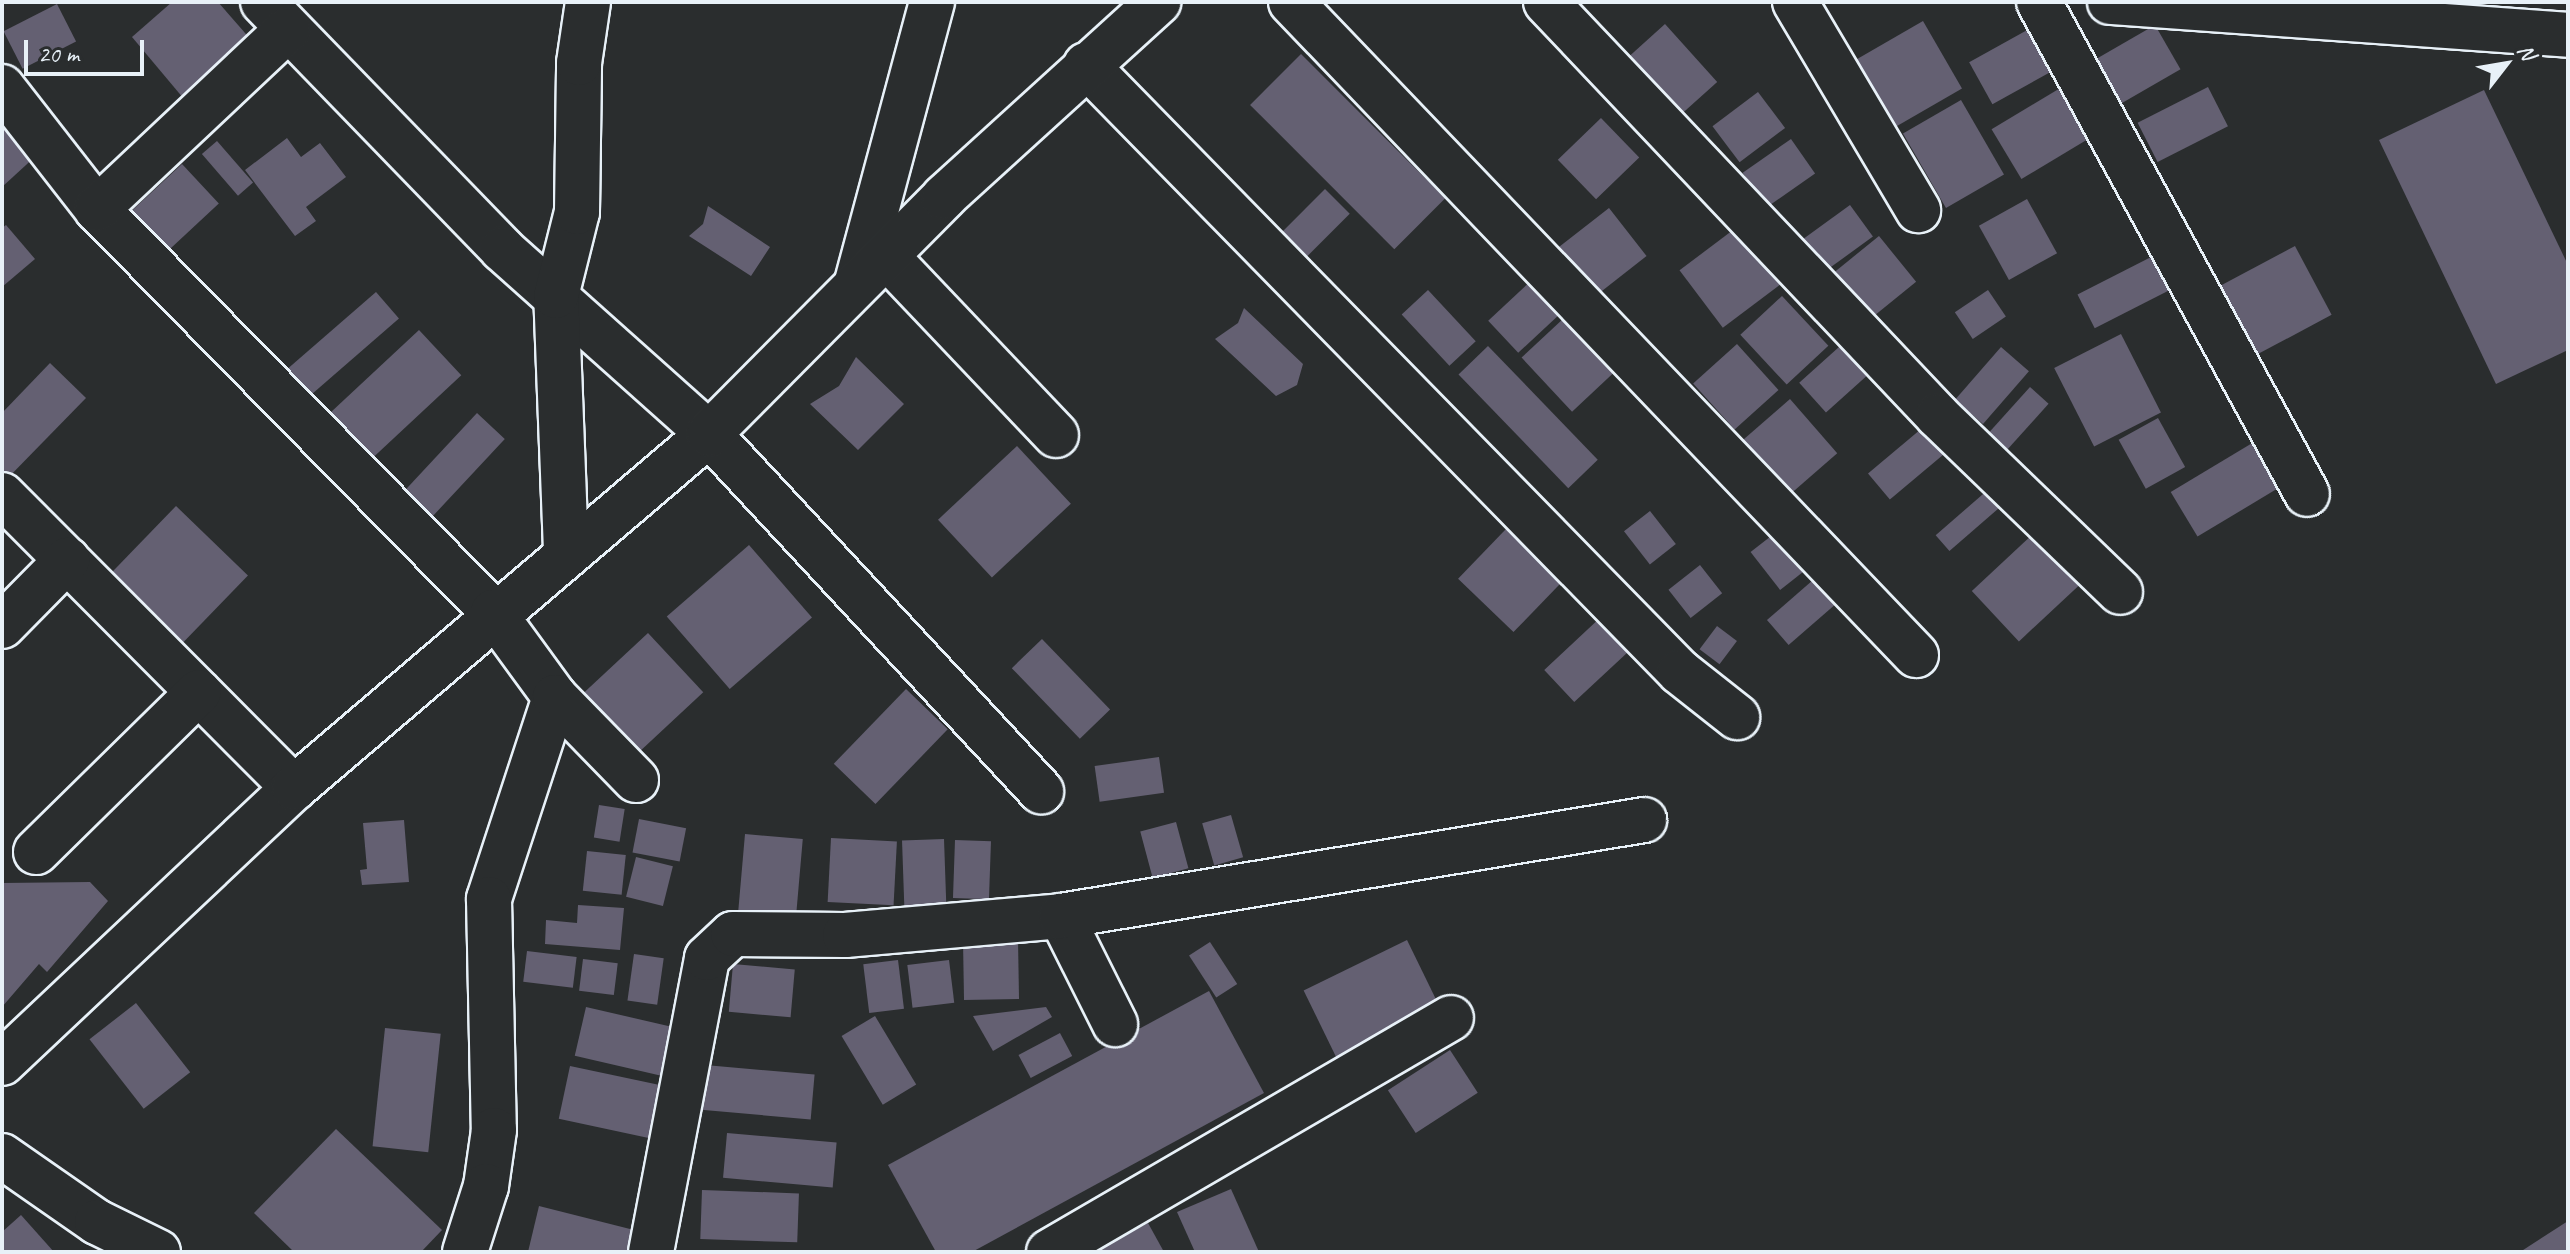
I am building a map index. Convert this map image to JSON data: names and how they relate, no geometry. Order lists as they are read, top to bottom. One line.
{"scale_bar":"20 m","north":"top right"}
